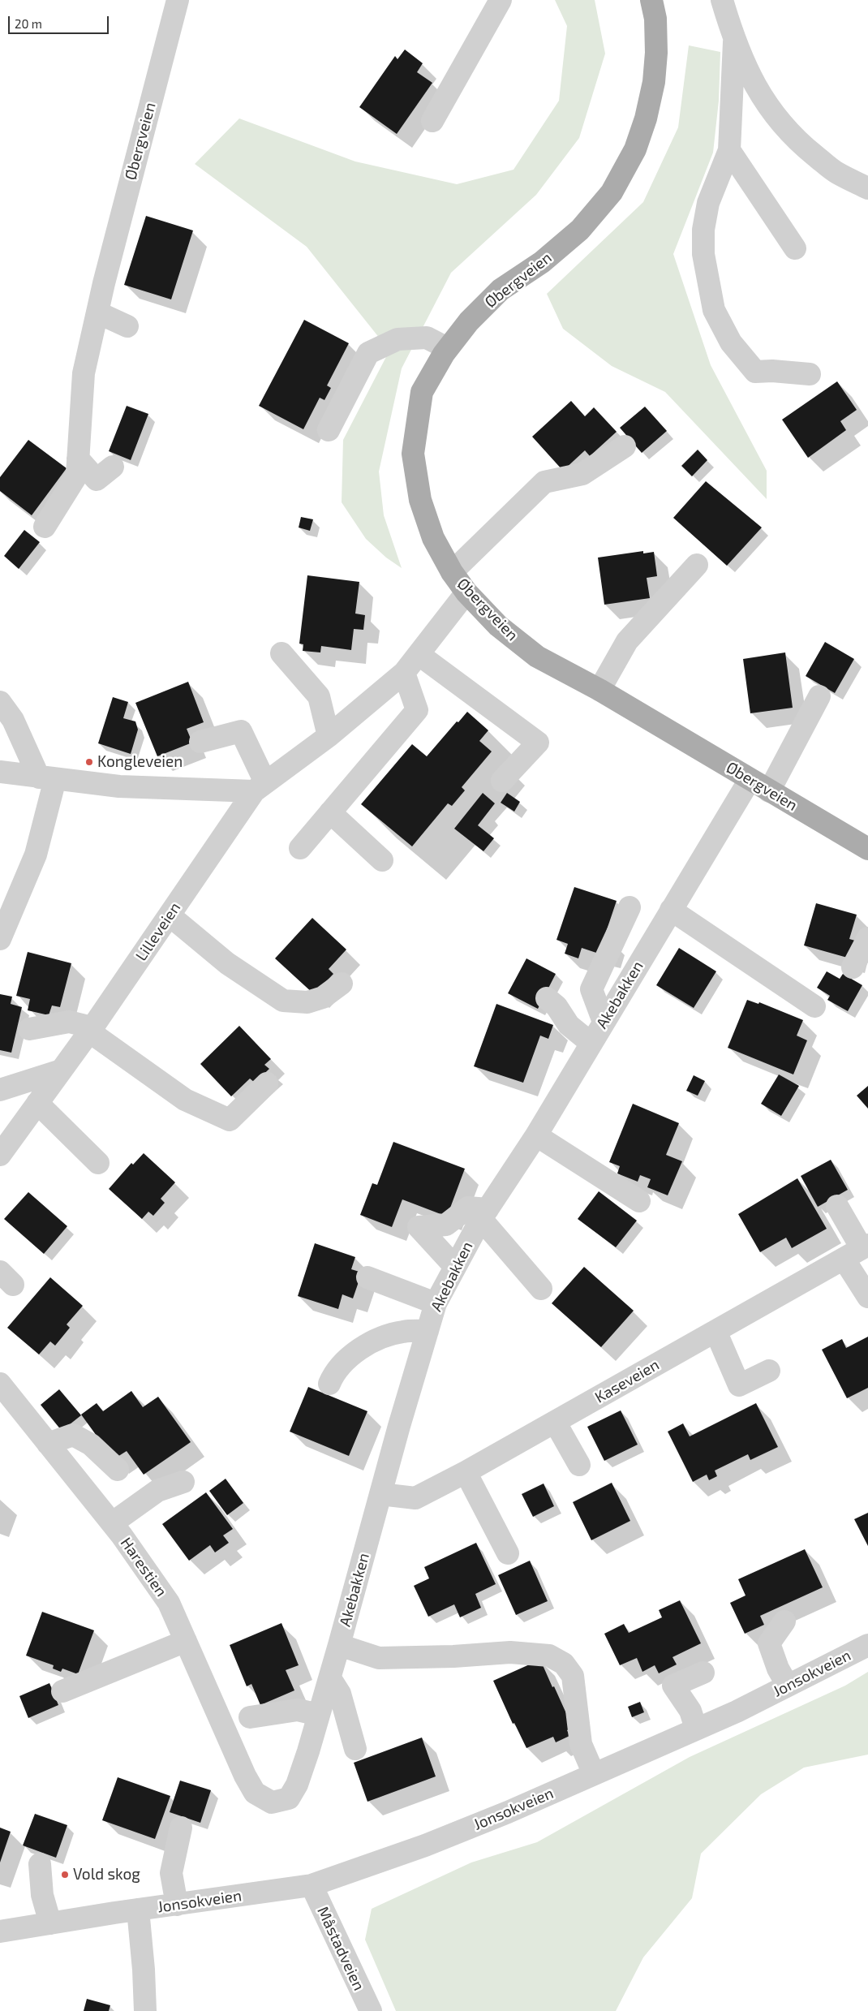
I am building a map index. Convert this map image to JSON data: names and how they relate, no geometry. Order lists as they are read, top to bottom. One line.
{"streets":{"main road":["Øbergveien"],"street":["Lilleveien","Akebakken","Kaseveien","Harestien","Jonsokveien","Måstadveien"]},"crossings":[["Øbergveien","Akebakken"],["Akebakken","Kaseveien"],["Akebakken","Harestien"],["Jonsokveien","Måstadveien"]],"places":["Kongleveien","Vold skog"],"scale_bar":"20 m"}
